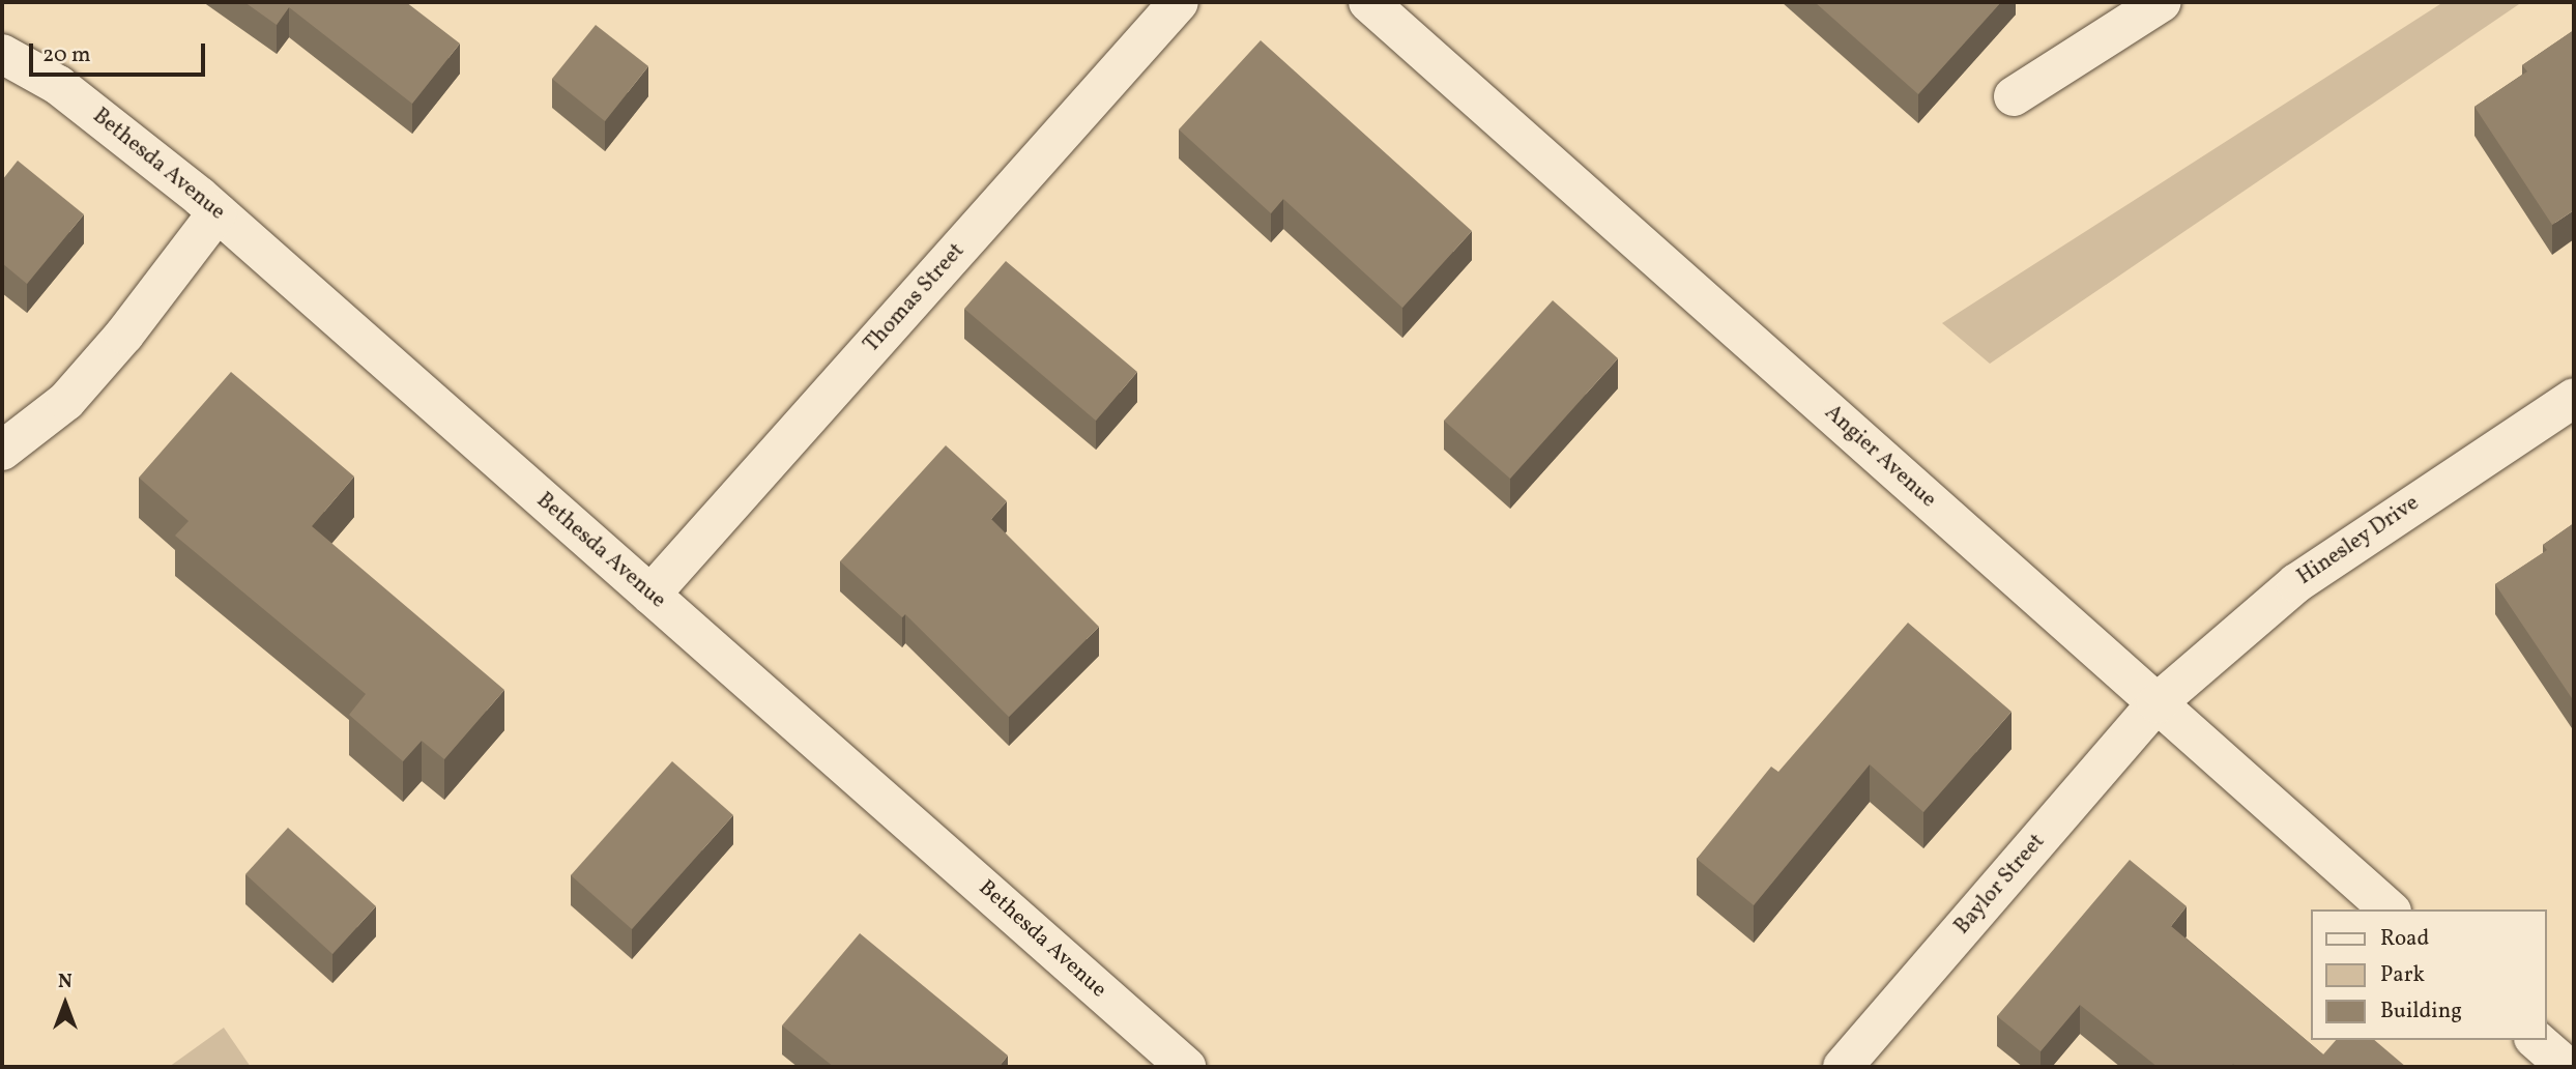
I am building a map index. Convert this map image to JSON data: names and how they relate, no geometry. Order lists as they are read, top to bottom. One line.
{"streets":{"street":["Bethesda Avenue","Thomas Street","Angier Avenue","Hinesley Drive","Baylor Street"]},"crossings":[["Bethesda Avenue","Thomas Street"],["Angier Avenue","Hinesley Drive"],["Angier Avenue","Baylor Street"],["Hinesley Drive","Baylor Street"]],"legend":["Road","Park","Building"],"scale_bar":"20 m","north":"top"}
